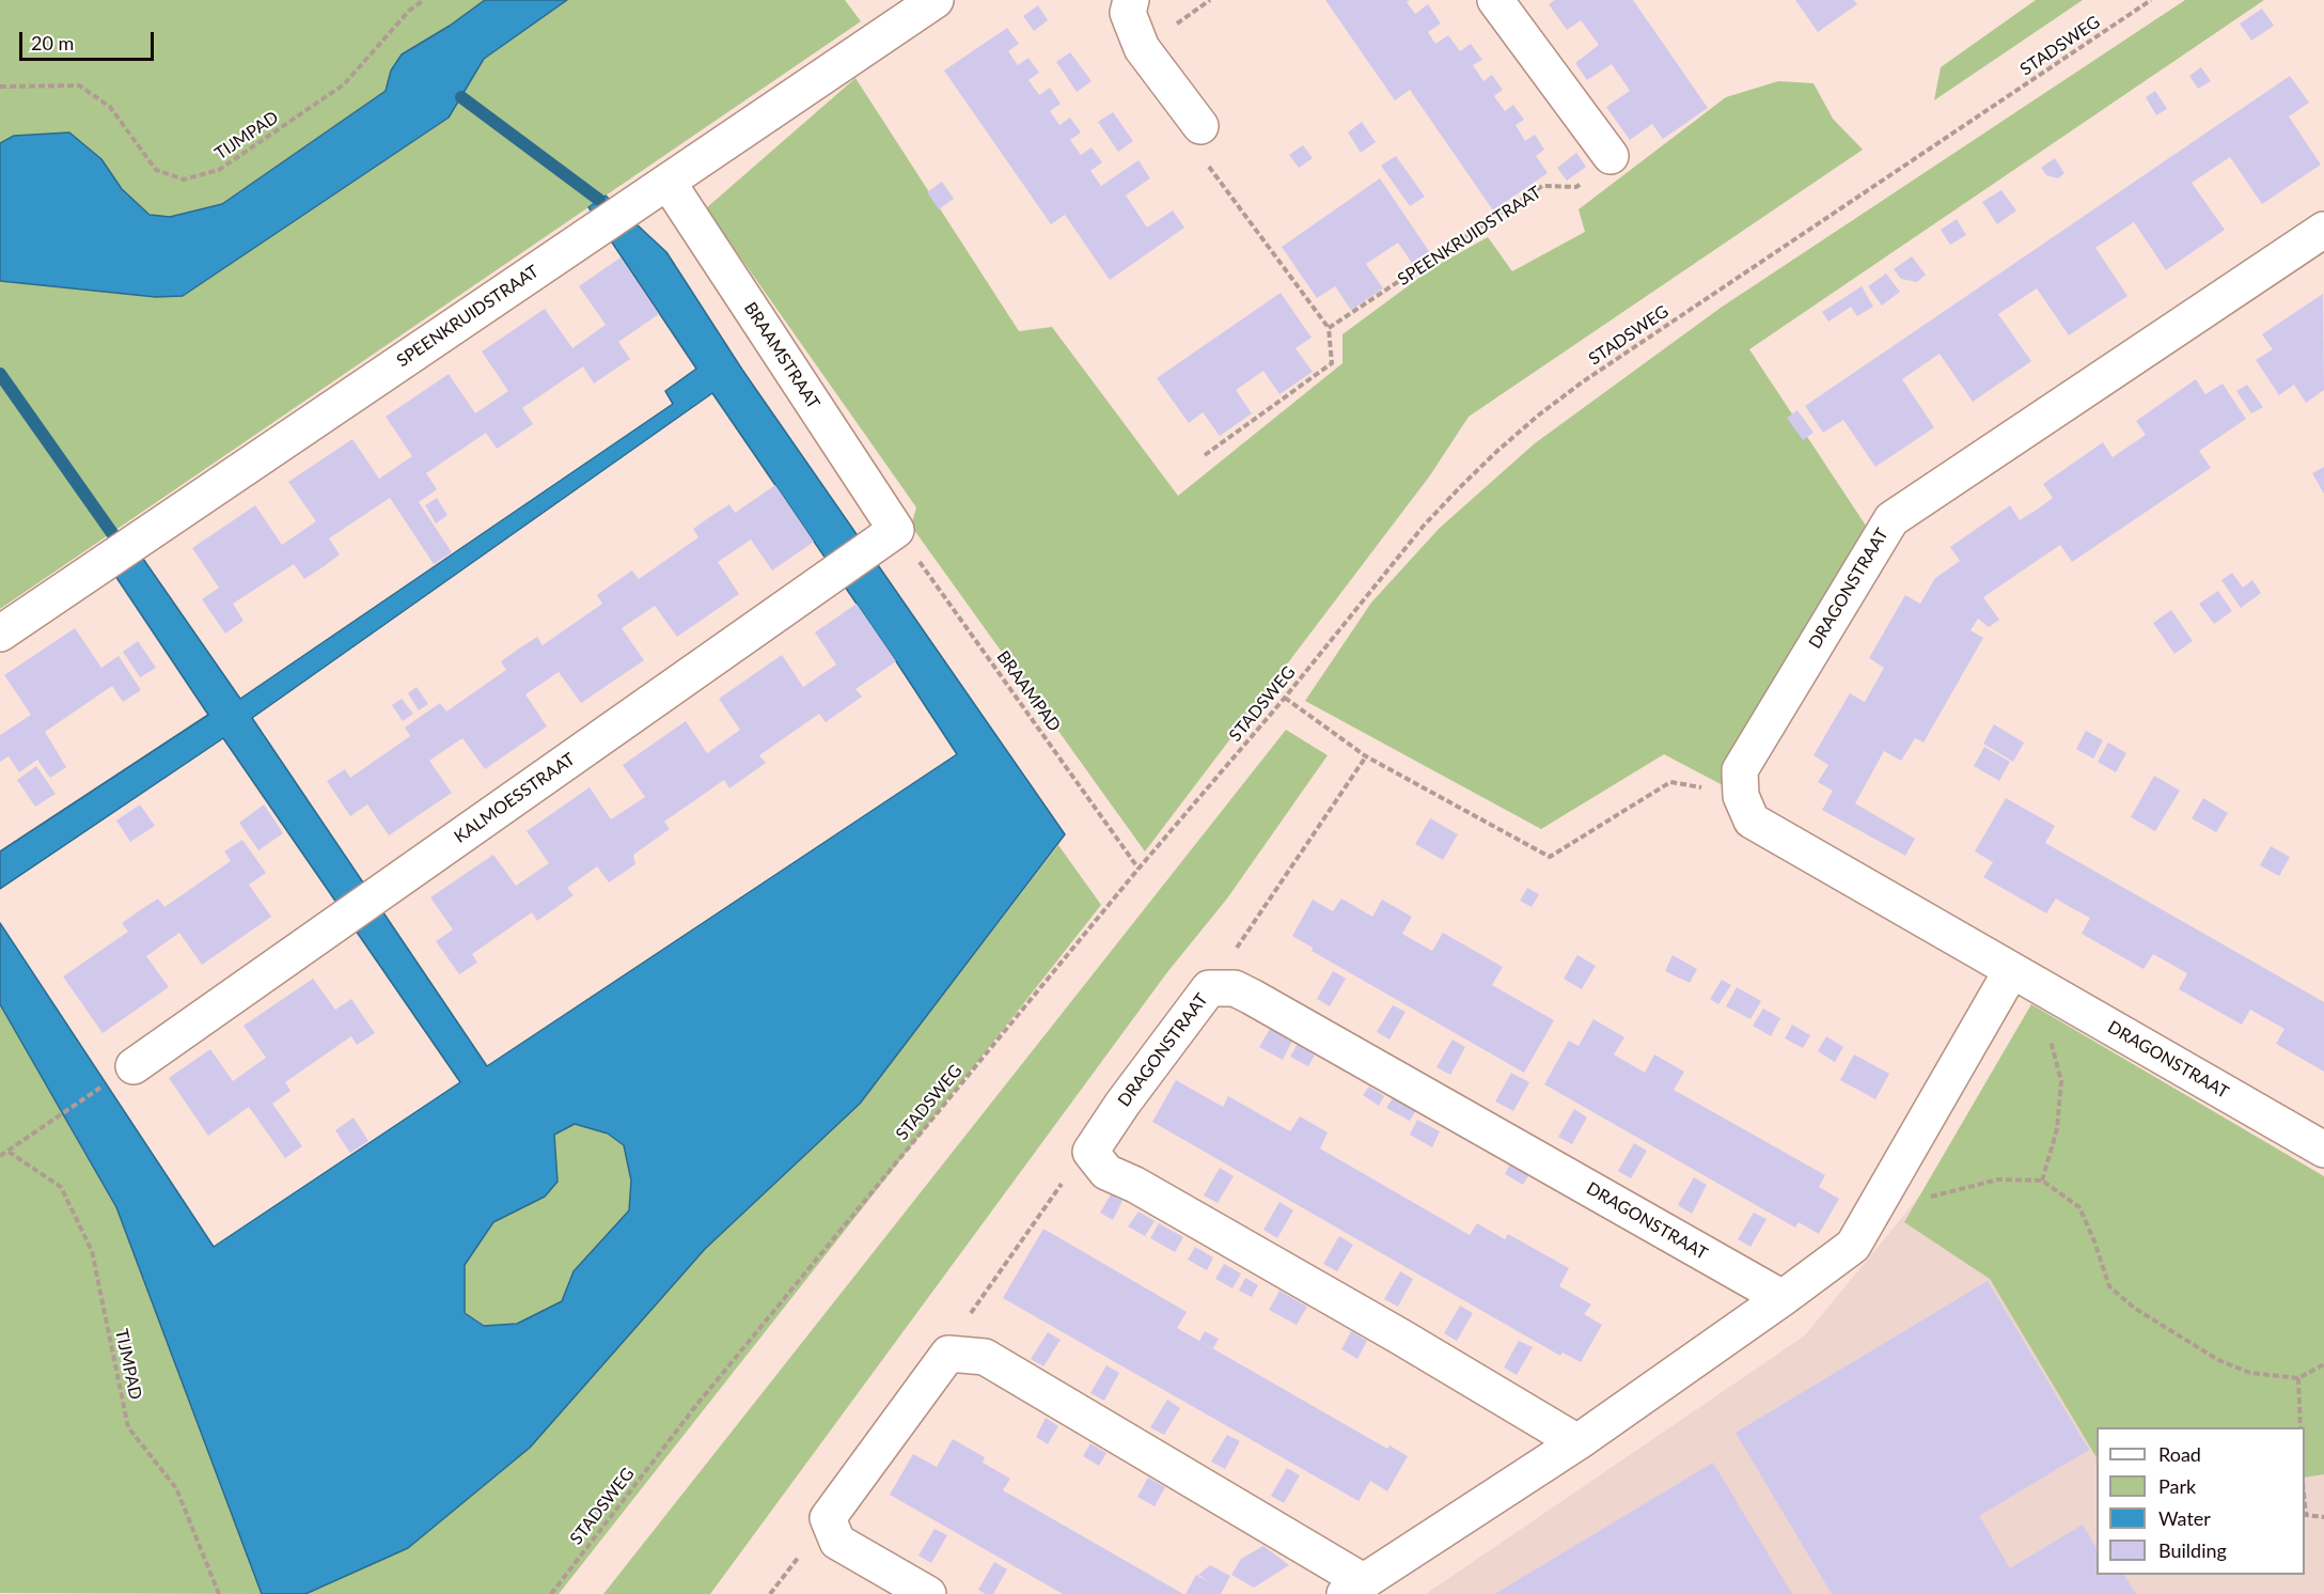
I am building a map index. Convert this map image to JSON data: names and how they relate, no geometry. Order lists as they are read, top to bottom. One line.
{"streets":{"street":["SPEENKRUIDSTRAAT","BRAAMSTRAAT","DRAGONSTRAAT","KALMOESSTRAAT"],"path":["STADSWEG","TIJMPAD","BRAAMPAD"]},"crossings":[["STADSWEG","BRAAMPAD"],["SPEENKRUIDSTRAAT","BRAAMSTRAAT"],["BRAAMSTRAAT","BRAAMPAD"],["BRAAMSTRAAT","KALMOESSTRAAT"],["BRAAMPAD","KALMOESSTRAAT"]],"legend":["Road","Park","Water","Building"],"scale_bar":"20 m"}
